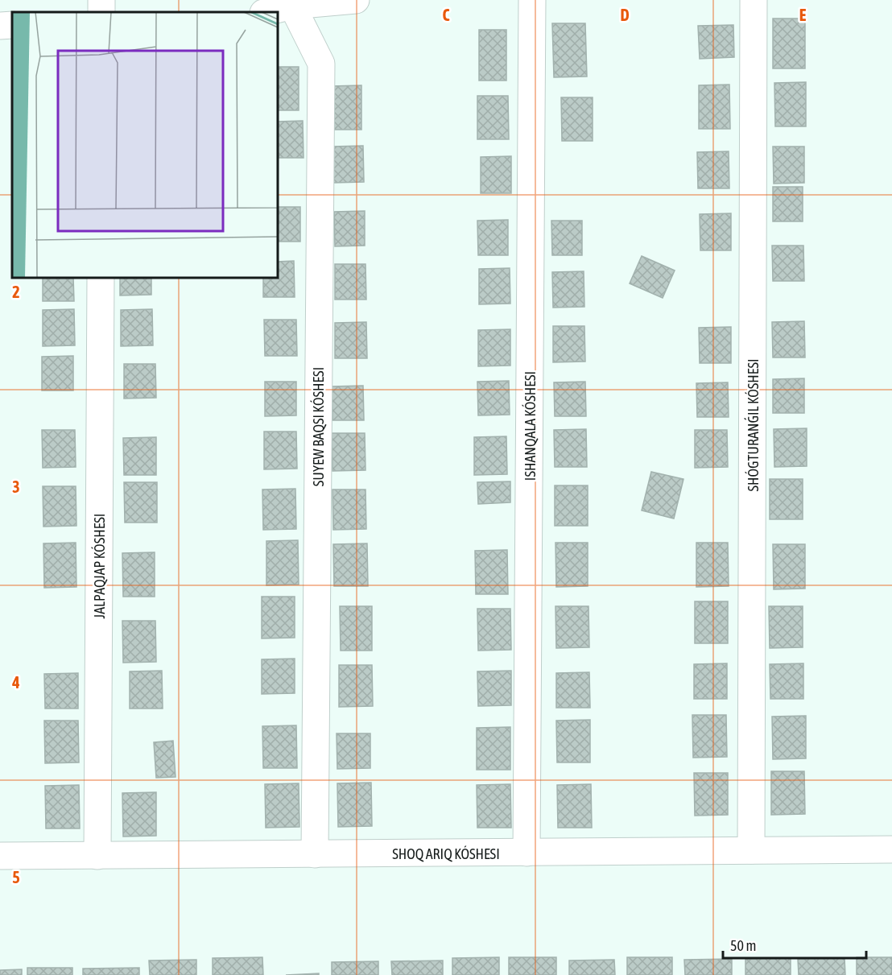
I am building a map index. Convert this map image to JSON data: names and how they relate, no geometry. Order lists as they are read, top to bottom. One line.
{"streets":{"street":["ISHANQALA KÓSHESI","JALPAQJAP KÓSHESI"]},"scale_bar":"50 m","grid":{"columns":["C","D","E"],"rows":["2","3","4","5"]}}
